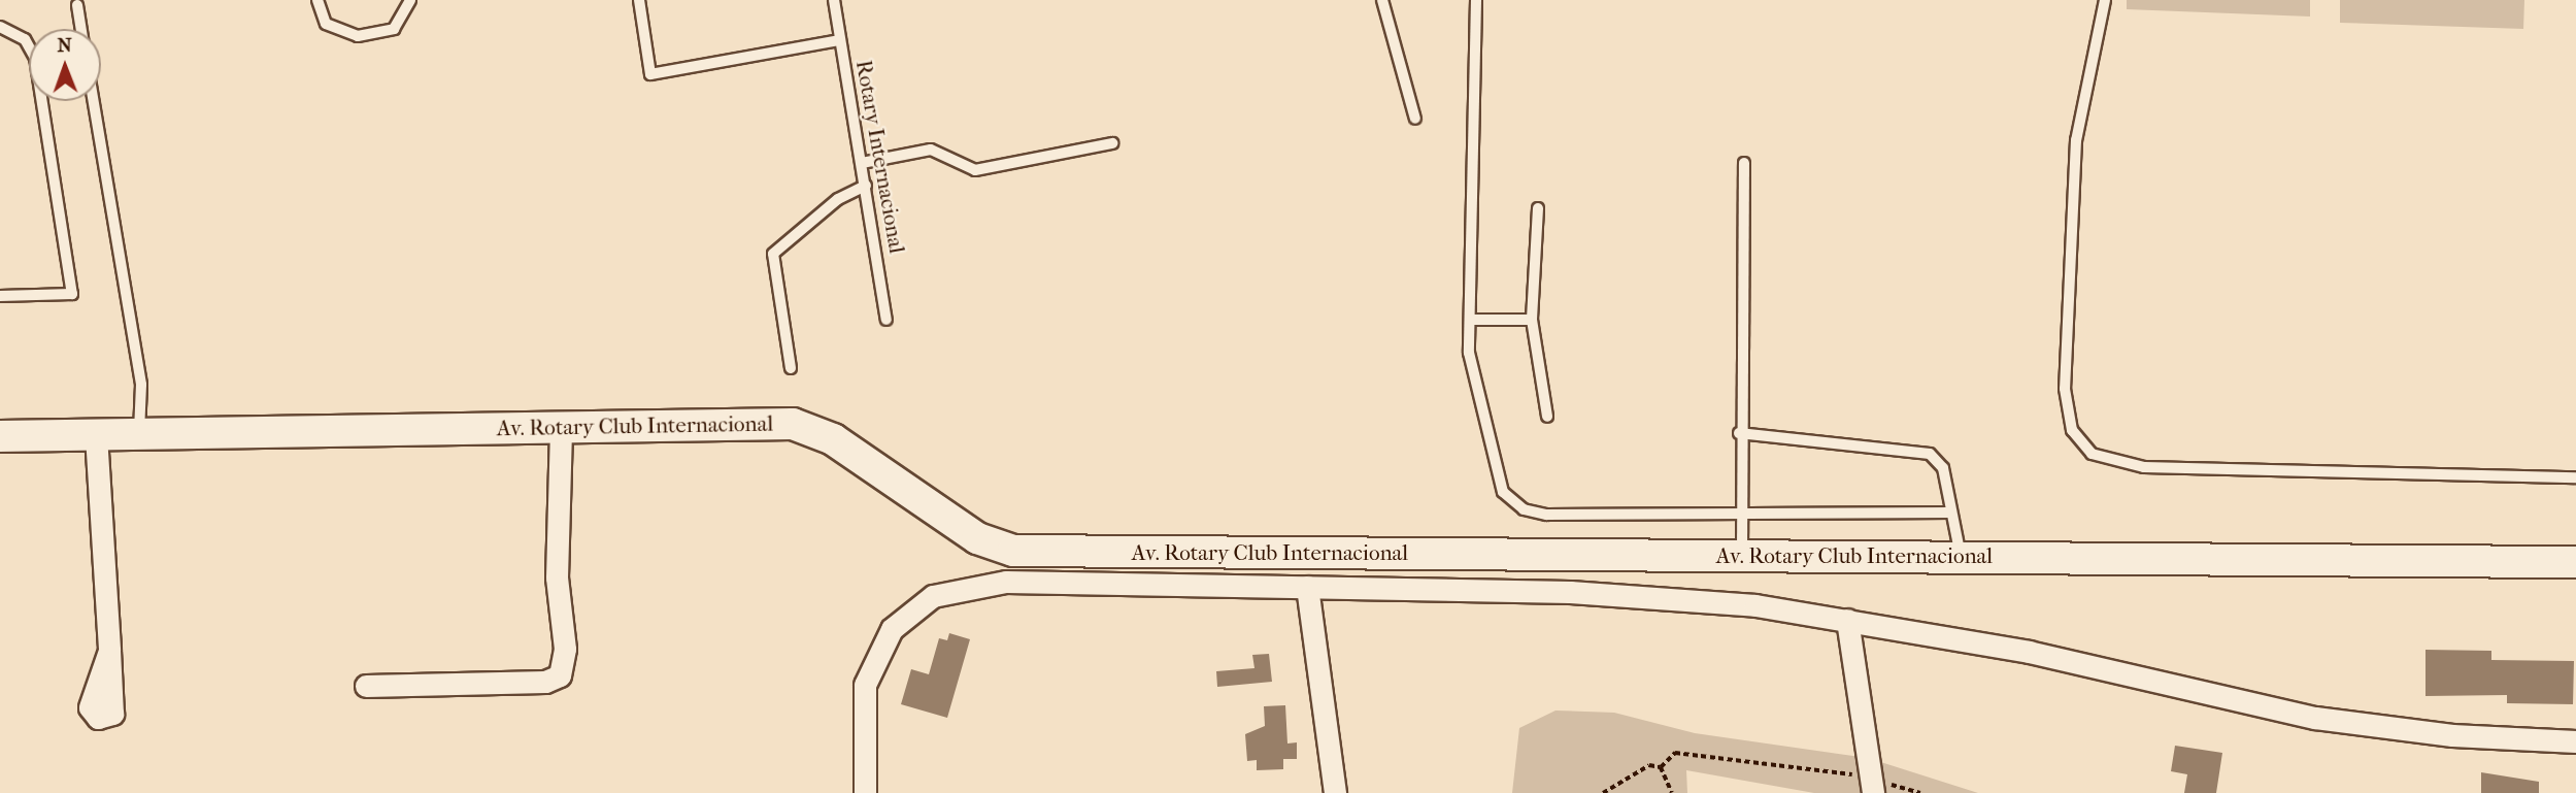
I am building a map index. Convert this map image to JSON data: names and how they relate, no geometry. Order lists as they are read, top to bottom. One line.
{"streets":{"main road":["Av. Rotary Club Internacional"],"lane":["Rotary Internacional"]},"north":"top"}
